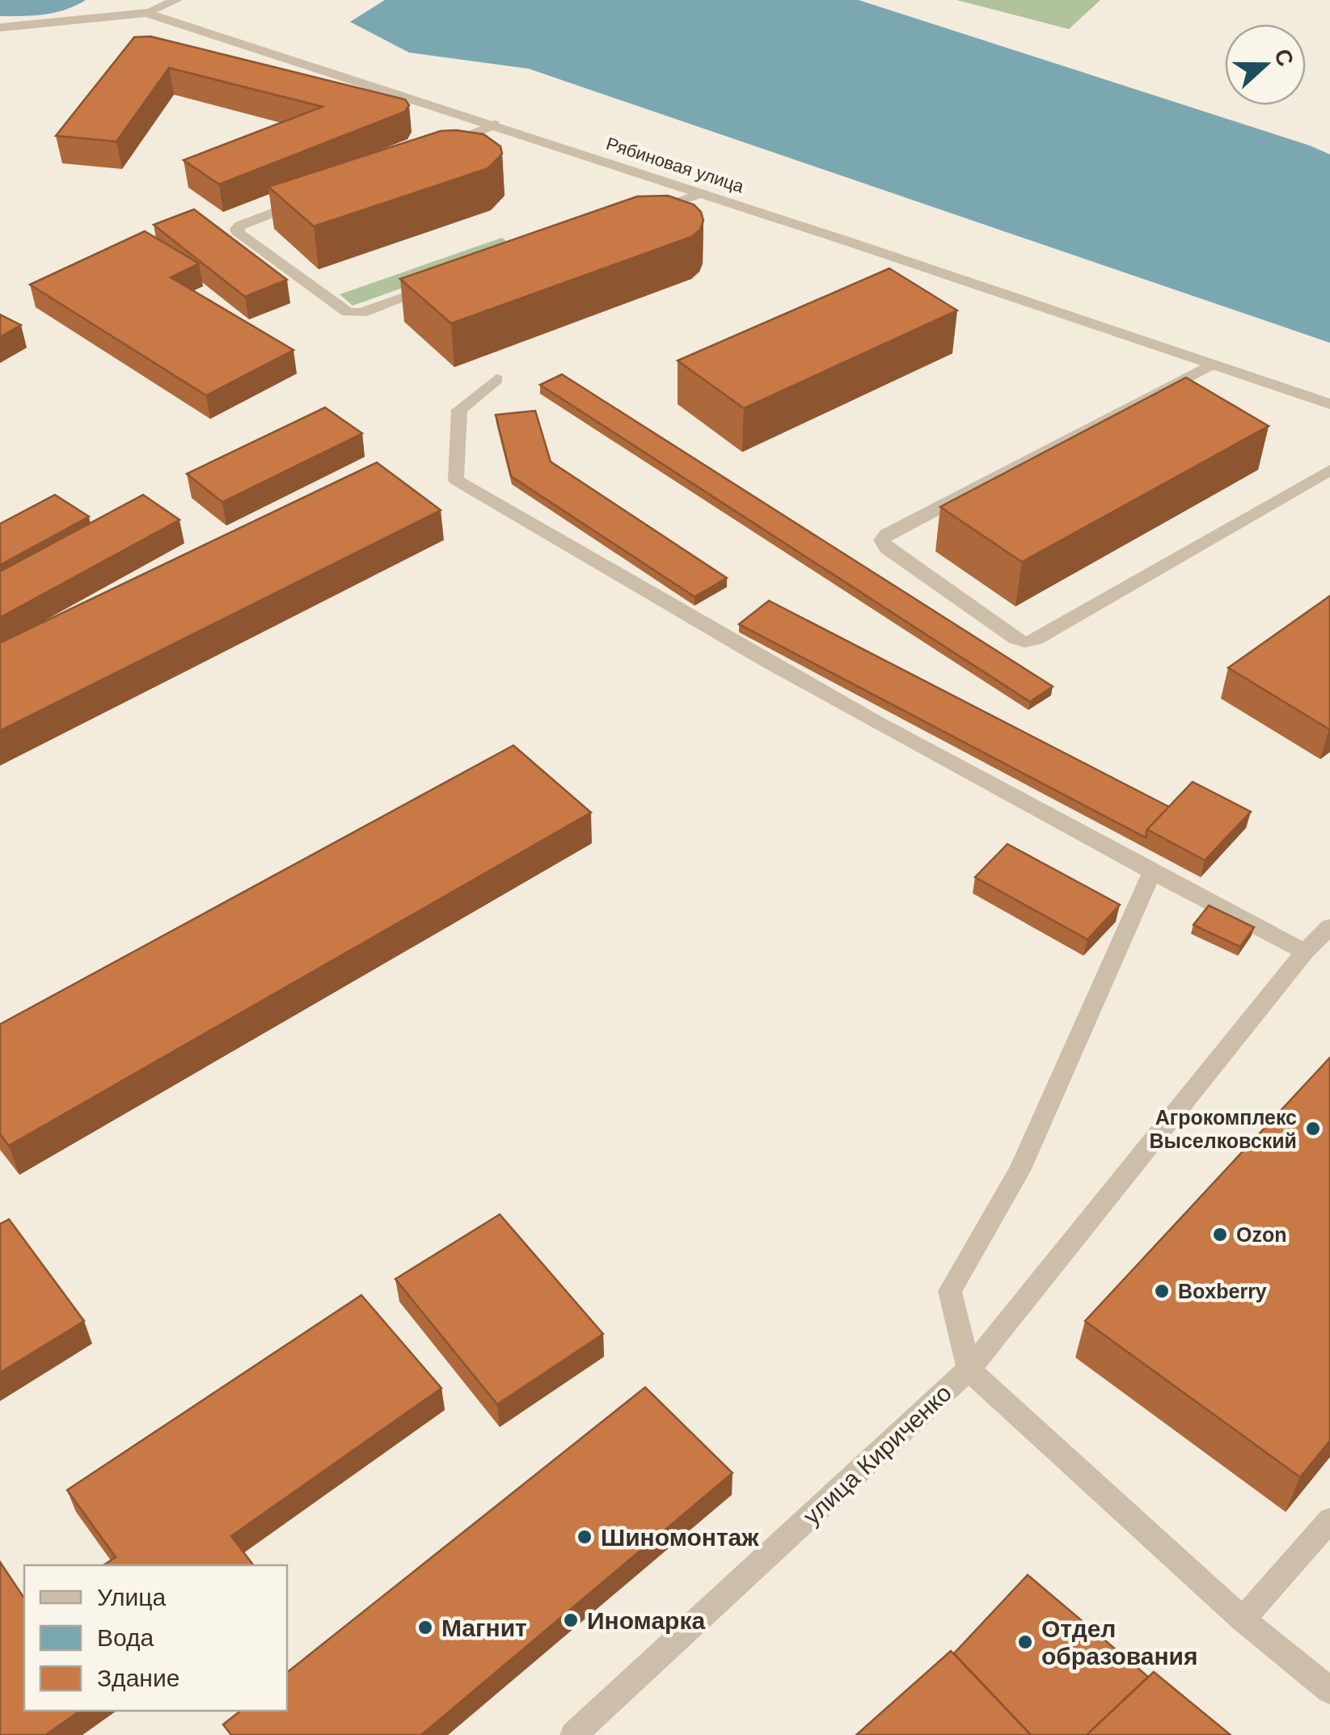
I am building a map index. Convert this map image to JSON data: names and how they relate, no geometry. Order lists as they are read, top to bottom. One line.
{"streets":{"street":["Рябиновая улица","улица Кириченко"]},"places":["Агрокомплекс Выселковский","Ozon","Boxberry","Шиномонтаж","Иномарка","Магнит","Отдел образования"],"legend":["Улица","Вода","Здание"],"north":"right"}
